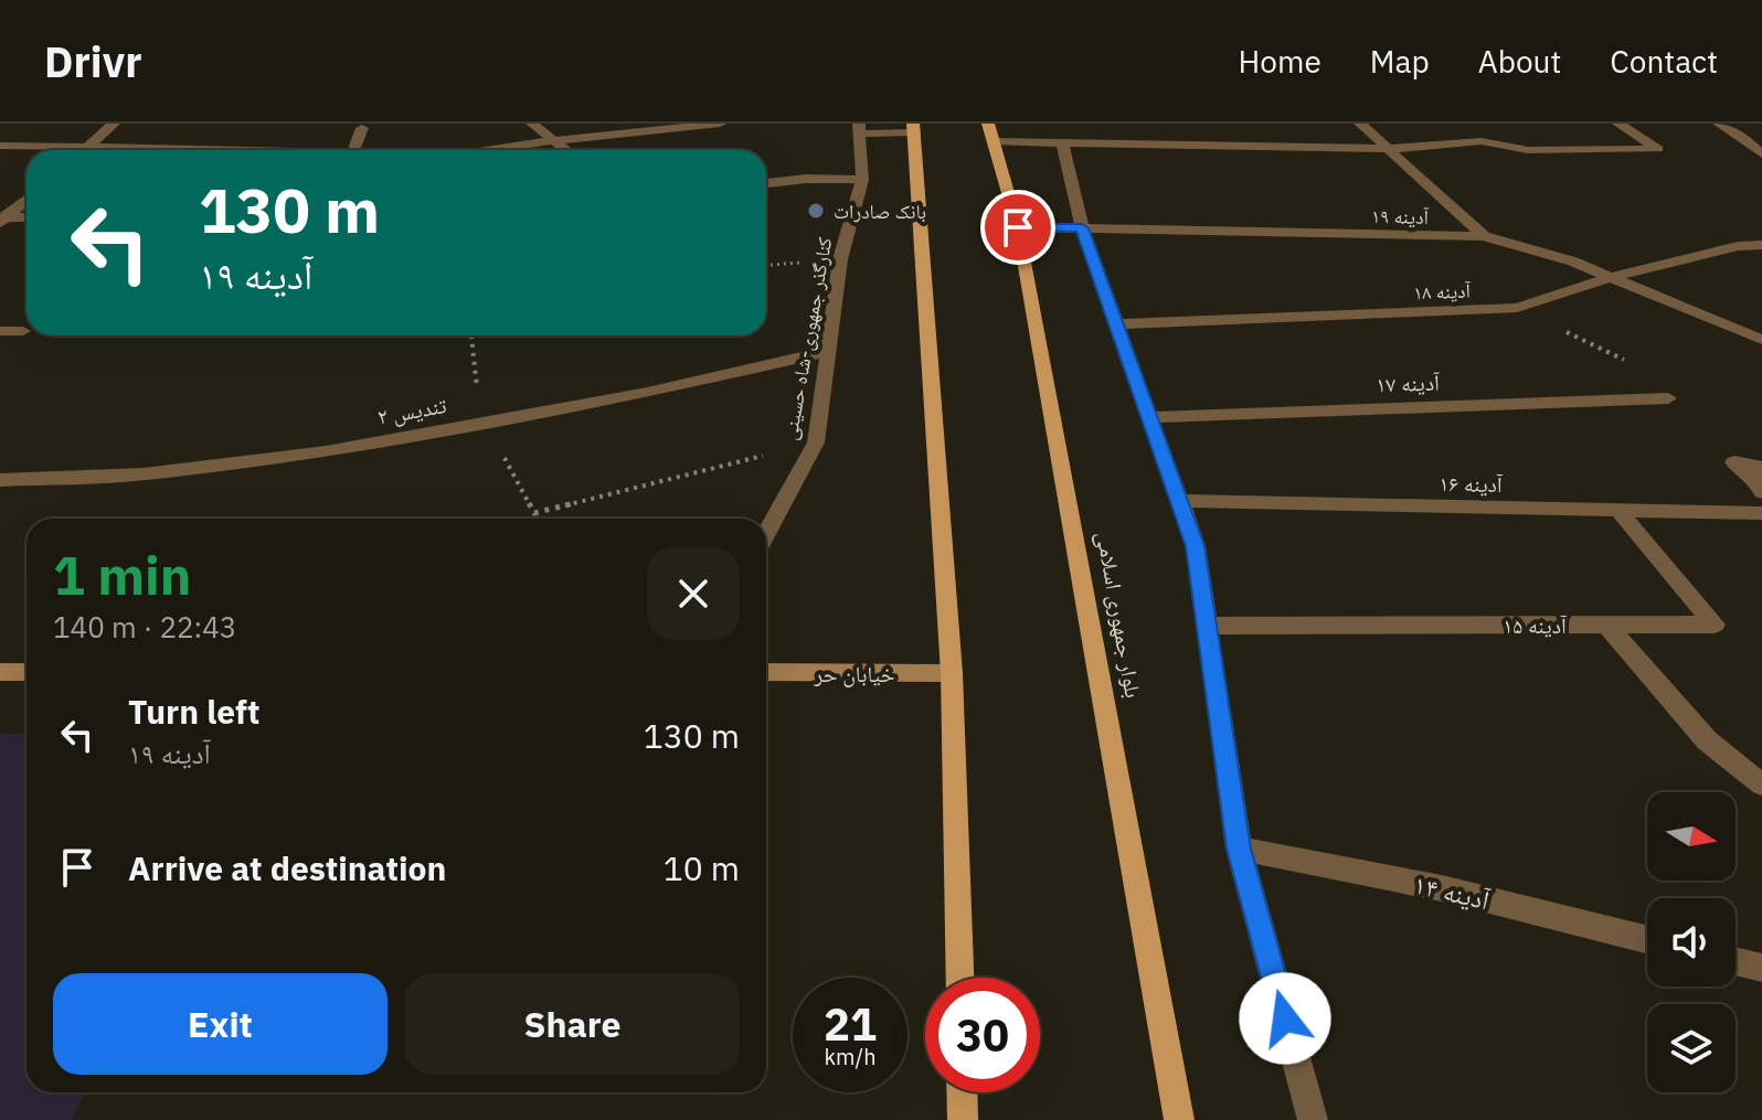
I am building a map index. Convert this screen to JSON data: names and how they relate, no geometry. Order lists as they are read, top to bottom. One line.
{"streets":{"main road":["بلوار جمهوری اسلامی","خیابان حر"],"street":["آدینه ۱۹","آدینه ۱۸","کنارگذر جمهوری-شاه حسینی","آدینه ۱۷","تندیس ۲","آدینه ۱۶","آدینه ۱۵","آدینه ۱۴"]},"crossings":[["آدینه ۱۹","آدینه ۱۸"],["آدینه ۱۹","بلوار جمهوری اسلامی"],["کنارگذر جمهوری-شاه حسینی","تندیس ۲"],["آدینه ۱۶","آدینه ۱۵"]],"places":["بانک صادرات"],"north":"right","page":{"header":"Drivr","nav":["Home","Map","About","Contact"],"turn":["130 m","آدینه ۱۹"],"heading":["1 min","140 m · 22:43"],"list":[{"name":"Turn left","note":"آدینه ۱۹","value":"130 m"},{"name":"Arrive at destination","value":"10 m"}],"buttons":["Exit","Share"],"speed":"21 km/h","limit":"30"}}
